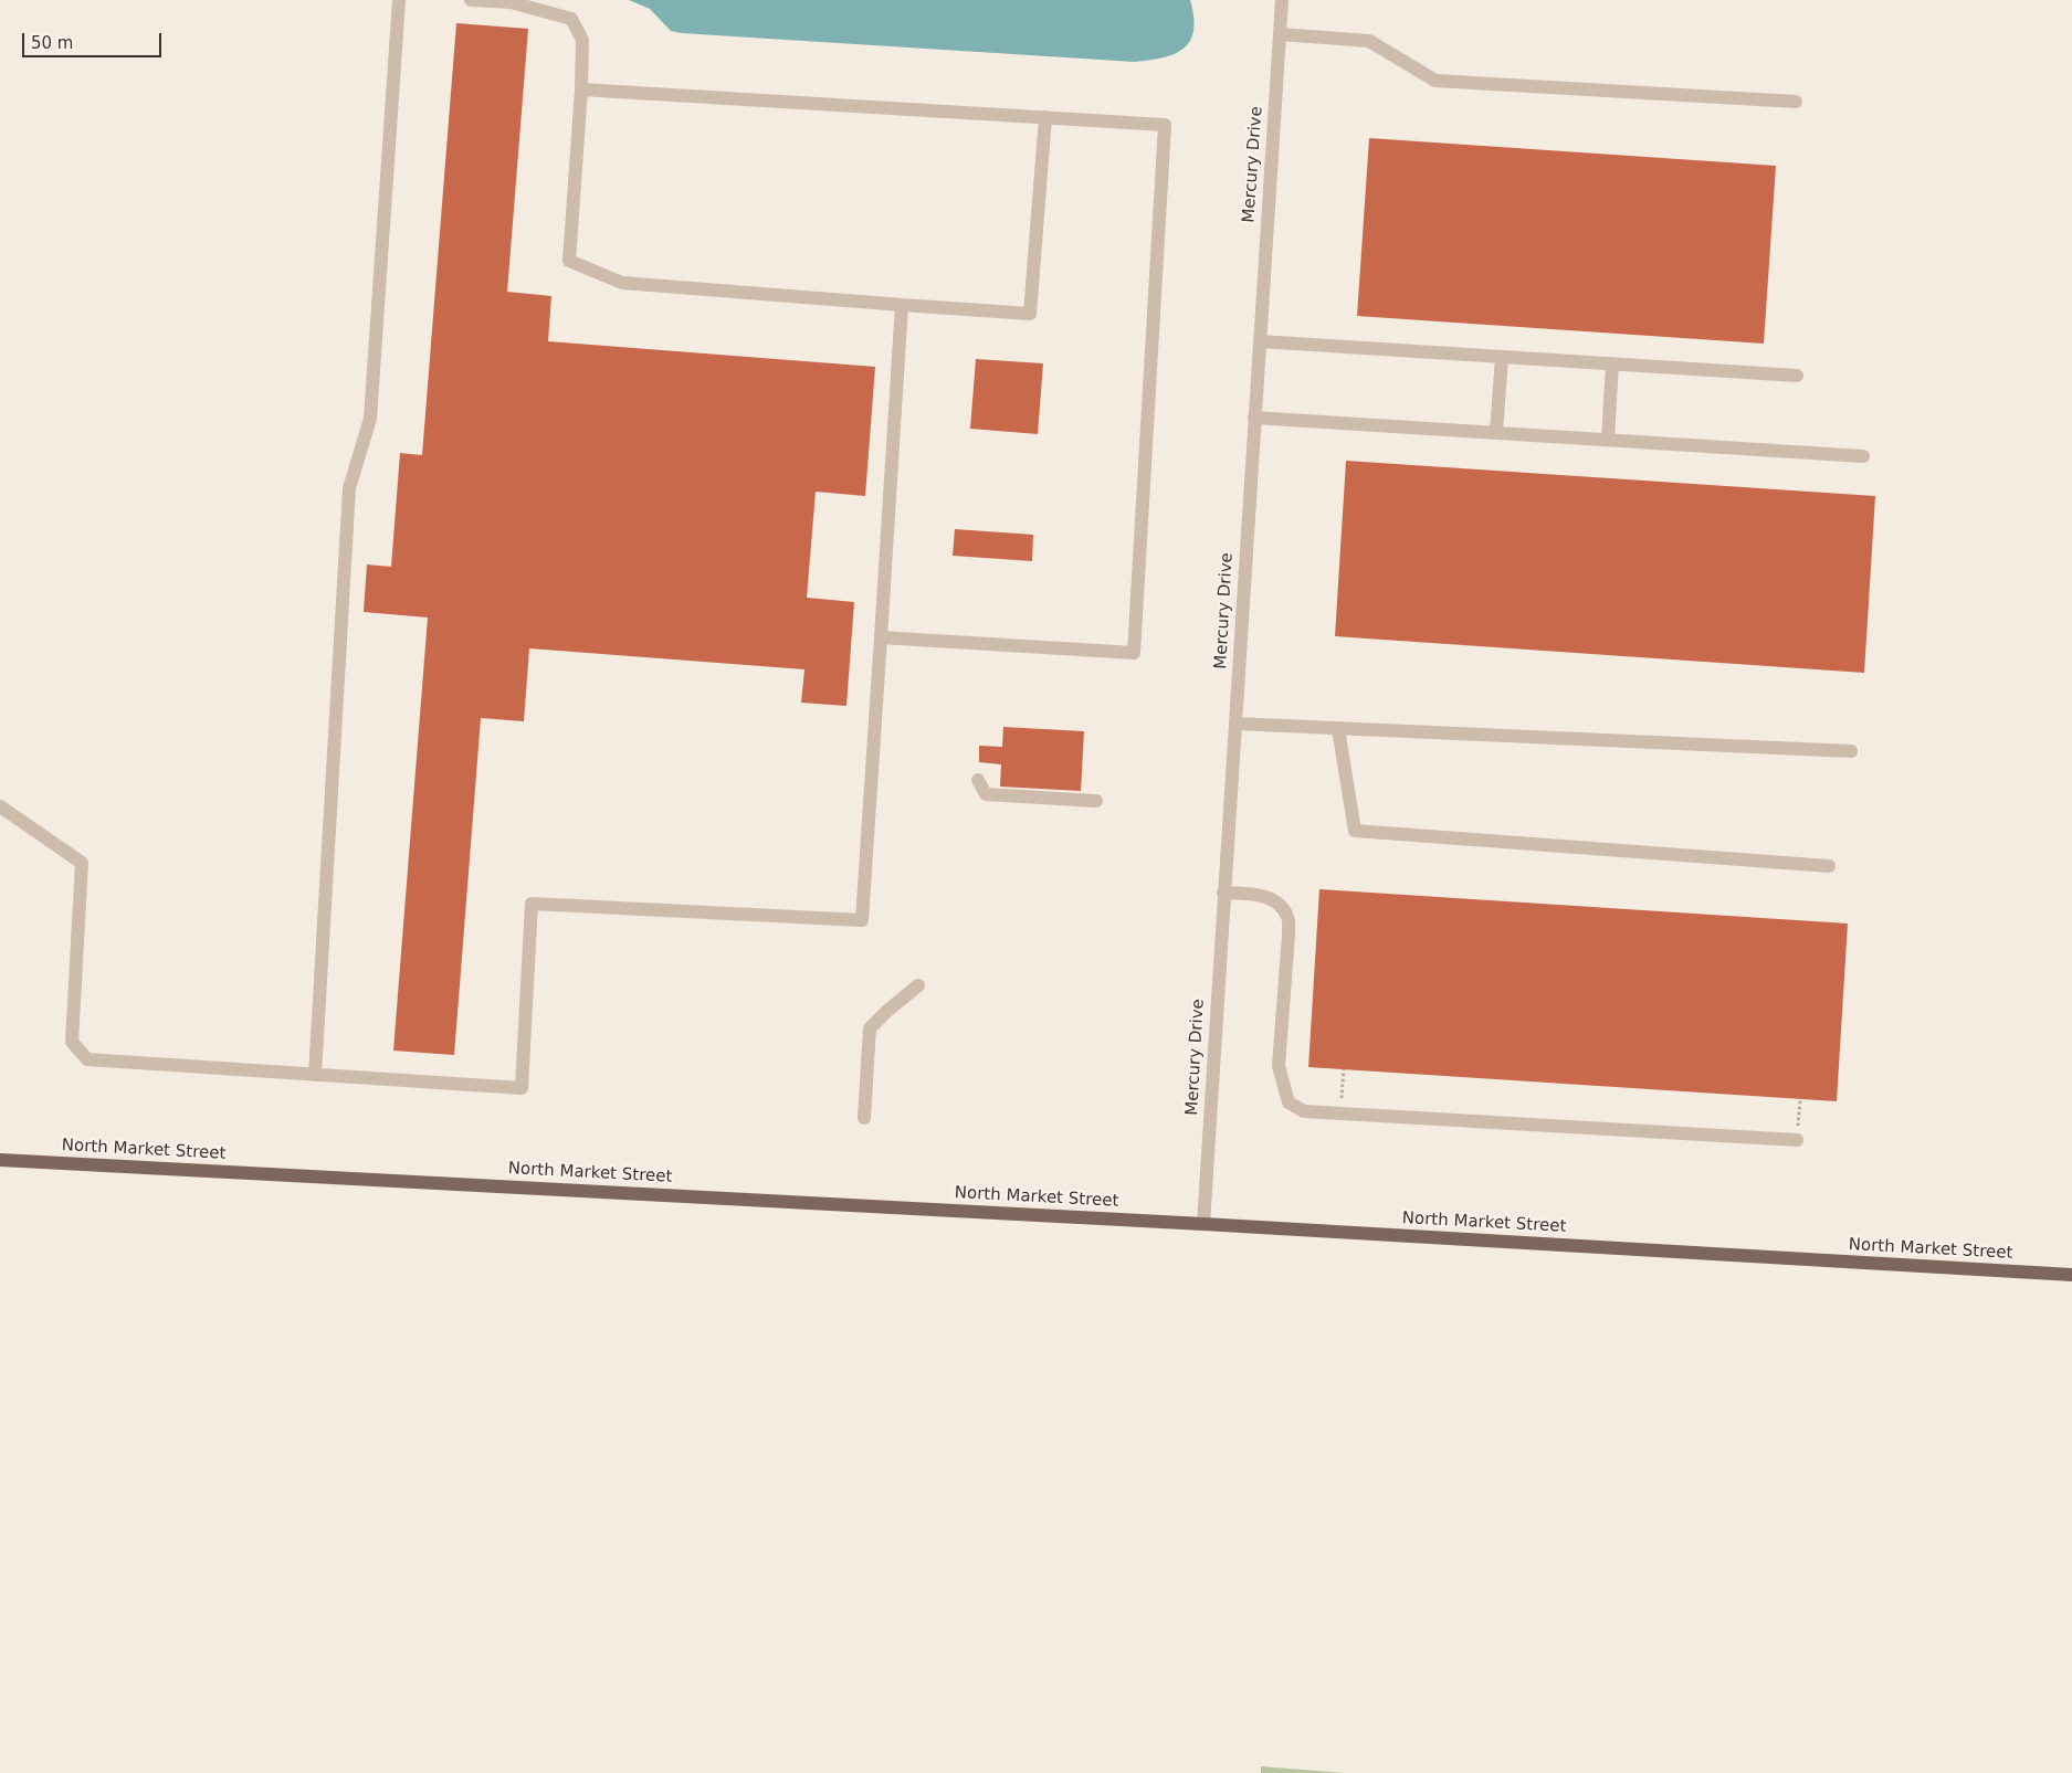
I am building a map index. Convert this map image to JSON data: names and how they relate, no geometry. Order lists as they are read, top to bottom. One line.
{"streets":{"main road":["North Market Street"],"street":["Mercury Drive"]},"crossings":[["Mercury Drive","North Market Street"]],"scale_bar":"50 m"}
